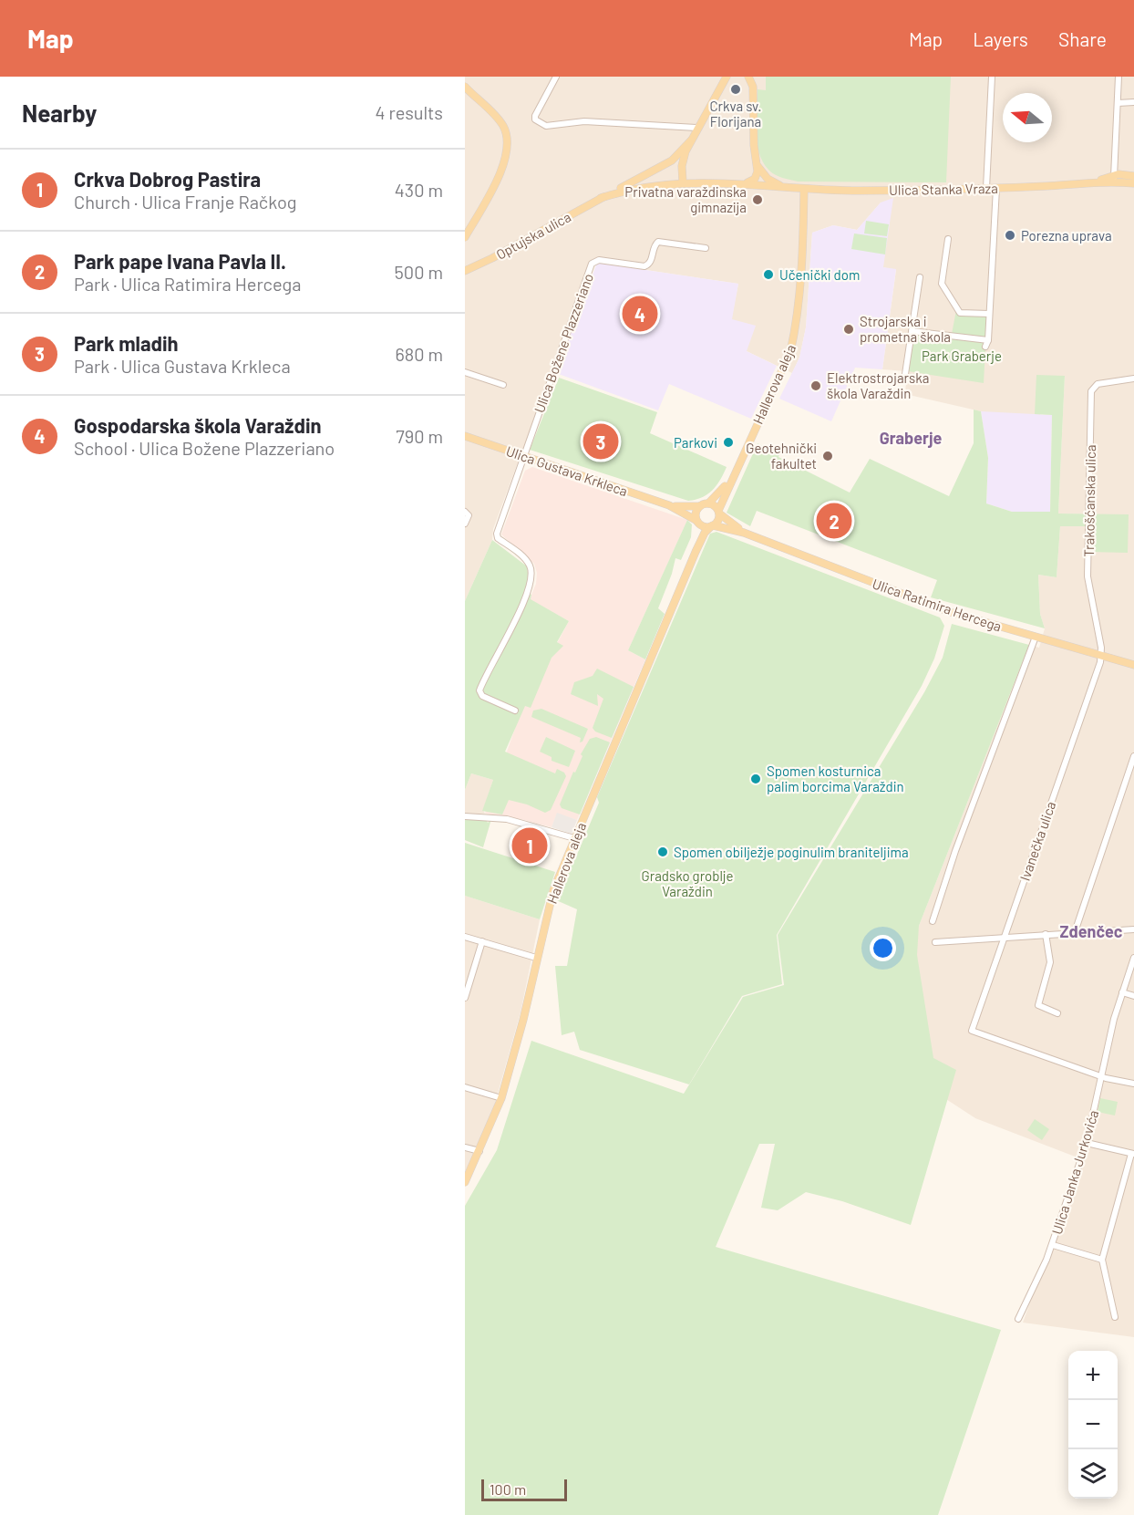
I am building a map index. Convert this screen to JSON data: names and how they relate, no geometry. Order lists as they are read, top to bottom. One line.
{"streets":{"main road":["Ulica Stanka Vraza","Optujska ulica","Hallerova aleja","Ulica Gustava Krkleca","Ulica Ratimira Hercega"],"street":["Ulica Božene Plazzeriano","Trakošćanska ulica","Ivanečka ulica","Ulica Janka Jurkovića"]},"crossings":[["Ulica Stanka Vraza","Optujska ulica"],["Ulica Stanka Vraza","Hallerova aleja"],["Ulica Božene Plazzeriano","Ulica Gustava Krkleca"],["Hallerova aleja","Ulica Gustava Krkleca"],["Hallerova aleja","Ulica Ratimira Hercega"],["Ulica Gustava Krkleca","Ulica Ratimira Hercega"],["Trakošćanska ulica","Ulica Ratimira Hercega"],["Trakošćanska ulica","Ivanečka ulica"],["Ulica Ratimira Hercega","Ivanečka ulica"],["Ivanečka ulica","Ulica Janka Jurkovića"]],"districts":["Graberje","Zdenčec"],"parks":["Park Graberje","Gradsko groblje Varaždin"],"places":["Crkva sv. Florijana","Privatna varaždinska gimnazija","Porezna uprava","Učenički dom","Strojarska i prometna škola","Elektrostrojarska škola Varaždin","Parkovi","Geotehnički fakultet","Spomen kosturnica palim borcima Varaždin","Spomen obilježje poginulim braniteljima"],"scale_bar":"100 m","north":"left","page":{"header":"Map","nav":["Map","Layers","Share"],"heading":["Nearby","4 results"],"list":[{"mark":"1","name":"Crkva Dobrog Pastira","note":"Church · Ulica Franje Račkog","value":"430 m"},{"mark":"2","name":"Park pape Ivana Pavla II.","note":"Park · Ulica Ratimira Hercega","value":"500 m"},{"mark":"3","name":"Park mladih","note":"Park · Ulica Gustava Krkleca","value":"680 m"},{"mark":"4","name":"Gospodarska škola Varaždin","note":"School · Ulica Božene Plazzeriano","value":"790 m"}],"pins":["4","3","2","1"],"map_buttons":["+","−"],"scale":"100 m"}}
